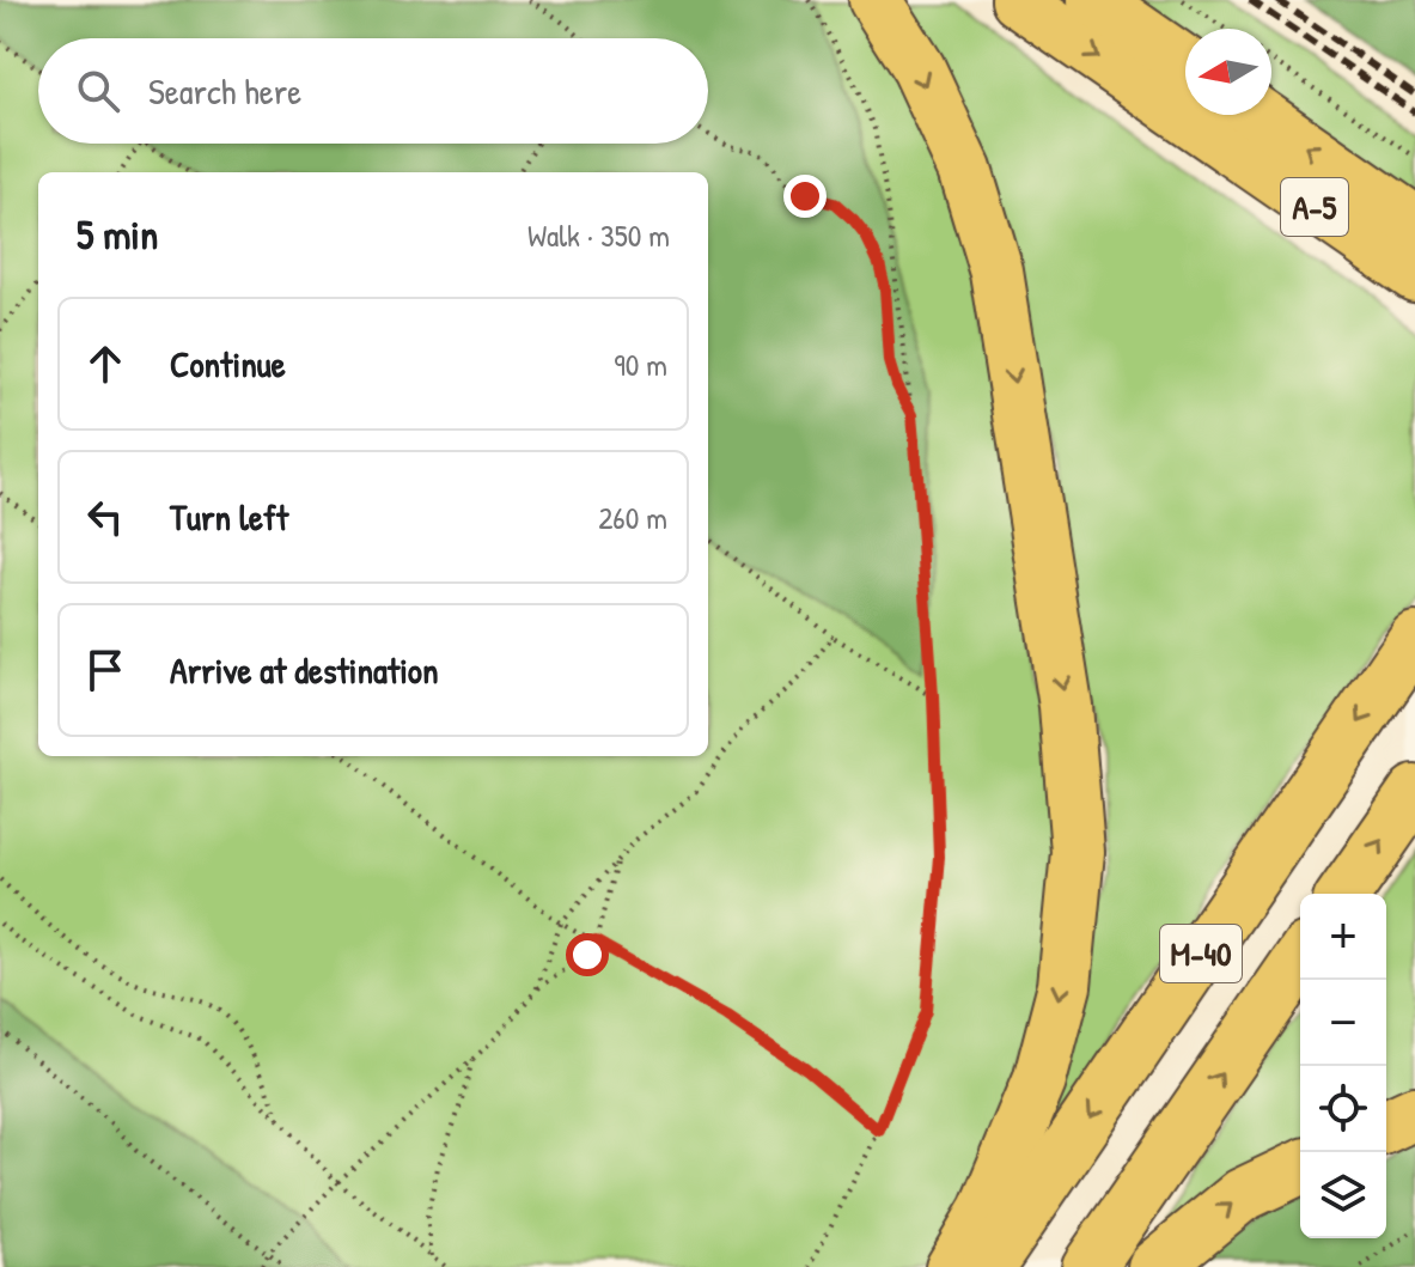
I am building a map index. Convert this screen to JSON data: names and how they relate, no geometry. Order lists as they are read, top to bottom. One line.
{"streets":{"highway":["A-5","M-40"]},"north":"left","page":{"search":"Search here","heading":["5 min","Walk · 350 m"],"list":[["Continue","90 m"],["Turn left","260 m"],"Arrive at destination"],"map_buttons":["+","−"]}}
